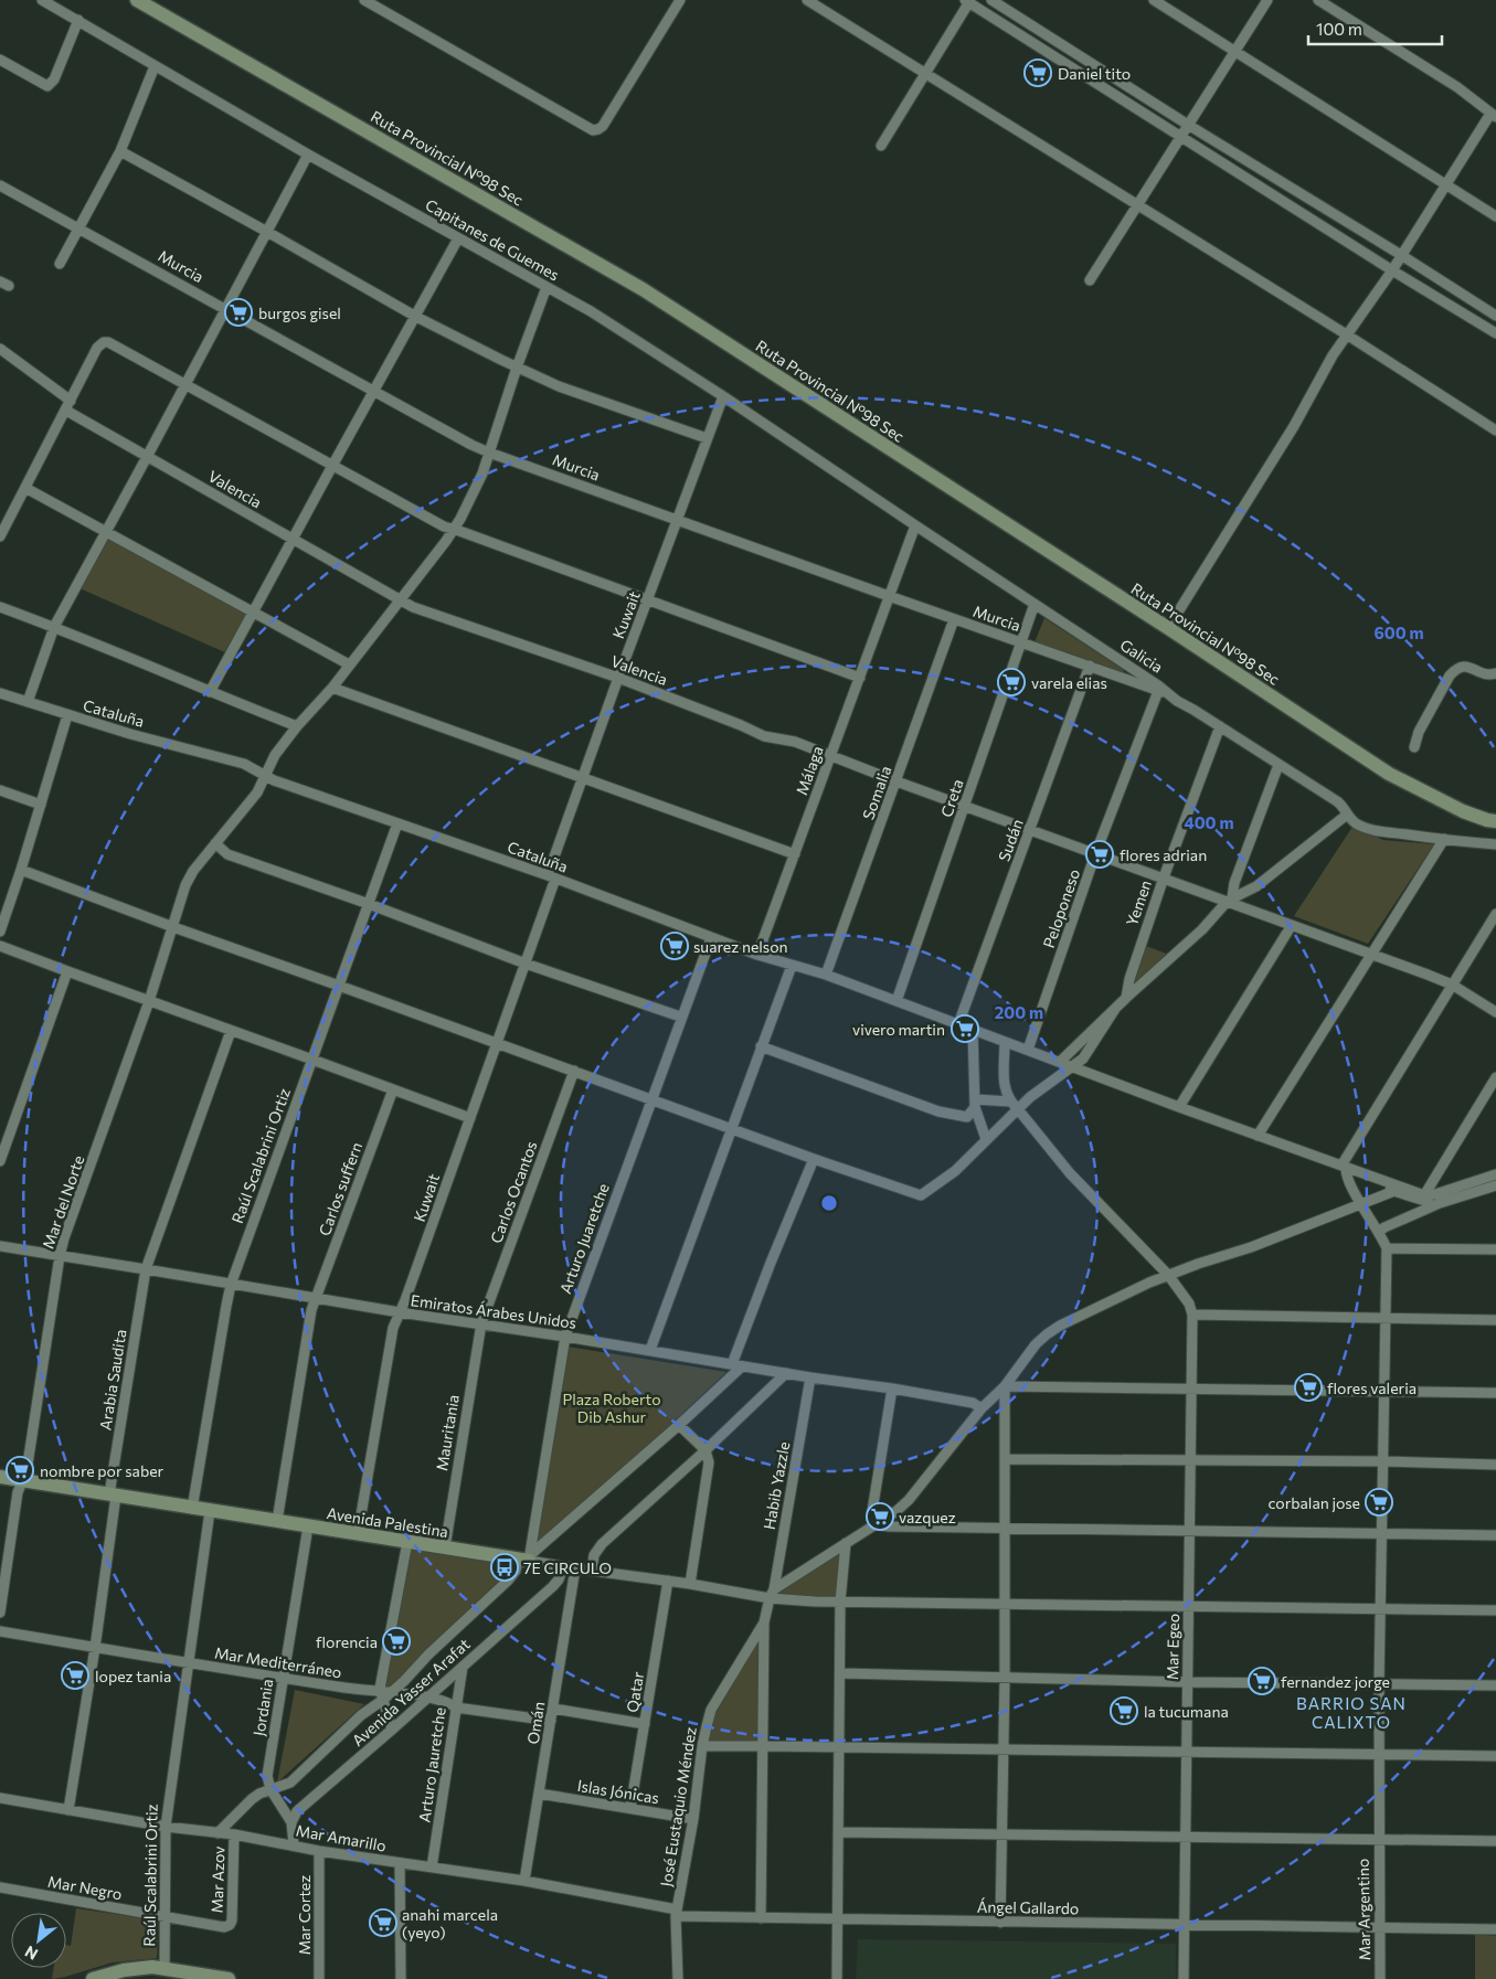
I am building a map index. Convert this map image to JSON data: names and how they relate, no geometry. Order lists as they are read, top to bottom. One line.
{"streets":{"street":["Ruta Provincial Nº98 Sec","Capitanes de Guemes","Murcia","Valencia","Kuwait","Galicia","Cataluña","Málaga","Somalia","Creta","Sudán","Yemen","Peloponeso","Raúl Scalabrini Ortiz","Carlos suffern","Carlos Ocantos","Mar del Norte","Arturo Juaretche","Emiratos Árabes Unidos","Arabia Saudita","Mauritania","Habib Yazzle","Avenida Palestina","Mar Egeo","Mar Mediterráneo","Avenida Yasser Arafat","Qatar","Jordania","Omán","Arturo Jauretche","Islas Jónicas","José Eustaquio Méndez","Mar Amarillo","Mar Azov","Mar Negro","Ángel Gallardo","Mar Argentino","Mar Cortez"]},"crossings":[["Capitanes de Guemes","Kuwait"],["Capitanes de Guemes","Galicia"],["Capitanes de Guemes","Málaga"],["Capitanes de Guemes","Mar del Norte"],["Murcia","Kuwait"],["Murcia","Galicia"],["Murcia","Málaga"],["Murcia","Somalia"],["Murcia","Creta"],["Murcia","Sudán"],["Murcia","Peloponeso"],["Murcia","Mar del Norte"],["Valencia","Kuwait"],["Valencia","Málaga"],["Valencia","Somalia"],["Valencia","Creta"],["Valencia","Sudán"],["Valencia","Yemen"],["Valencia","Peloponeso"],["Valencia","Mar del Norte"],["Kuwait","Cataluña"],["Kuwait","Emiratos Árabes Unidos"],["Kuwait","Avenida Palestina"],["Galicia","Málaga"],["Galicia","Creta"],["Galicia","Yemen"],["Galicia","Peloponeso"],["Cataluña","Málaga"],["Cataluña","Somalia"],["Cataluña","Creta"],["Cataluña","Sudán"],["Cataluña","Peloponeso"],["Cataluña","Raúl Scalabrini Ortiz"],["Cataluña","Mar del Norte"],["Cataluña","Arturo Juaretche"],["Raúl Scalabrini Ortiz","Emiratos Árabes Unidos"],["Raúl Scalabrini Ortiz","Avenida Palestina"],["Raúl Scalabrini Ortiz","Mar Mediterráneo"],["Raúl Scalabrini Ortiz","Mar Amarillo"],["Raúl Scalabrini Ortiz","Mar Negro"],["Carlos suffern","Emiratos Árabes Unidos"],["Carlos Ocantos","Emiratos Árabes Unidos"],["Carlos Ocantos","Mauritania"],["Mar del Norte","Emiratos Árabes Unidos"],["Mar del Norte","Avenida Palestina"],["Arturo Juaretche","Emiratos Árabes Unidos"],["Arturo Juaretche","Avenida Palestina"],["Arturo Juaretche","Avenida Yasser Arafat"],["Emiratos Árabes Unidos","Arabia Saudita"],["Emiratos Árabes Unidos","Mauritania"],["Emiratos Árabes Unidos","Habib Yazzle"],["Emiratos Árabes Unidos","Avenida Yasser Arafat"],["Arabia Saudita","Avenida Palestina"],["Arabia Saudita","Mar Mediterráneo"],["Arabia Saudita","Mar Amarillo"],["Mauritania","Avenida Palestina"],["Habib Yazzle","Avenida Palestina"],["Habib Yazzle","José Eustaquio Méndez"],["Avenida Palestina","Mar Egeo"],["Avenida Palestina","Avenida Yasser Arafat"],["Avenida Palestina","Qatar"],["Avenida Palestina","Jordania"],["Avenida Palestina","Omán"],["Avenida Palestina","Mar Argentino"],["Mar Egeo","Ángel Gallardo"],["Mar Mediterráneo","Avenida Yasser Arafat"],["Mar Mediterráneo","Jordania"],["Mar Mediterráneo","Omán"],["Mar Mediterráneo","Arturo Jauretche"],["Avenida Yasser Arafat","Jordania"],["Avenida Yasser Arafat","Arturo Jauretche"],["Avenida Yasser Arafat","Mar Amarillo"],["Qatar","Islas Jónicas"],["Omán","Islas Jónicas"],["Omán","Mar Amarillo"],["Arturo Jauretche","Mar Amarillo"],["Islas Jónicas","José Eustaquio Méndez"],["José Eustaquio Méndez","Mar Amarillo"],["José Eustaquio Méndez","Ángel Gallardo"],["Mar Amarillo","Mar Azov"],["Mar Amarillo","Ángel Gallardo"],["Mar Amarillo","Mar Cortez"],["Mar Azov","Mar Negro"],["Ángel Gallardo","Mar Argentino"]],"districts":["BARRIO SAN CALIXTO"],"parks":["Plaza Roberto Dib Ashur"],"places":{"supermarket":["Daniel tito","burgos gisel","varela elias","flores adrian","suarez nelson","vivero martin","flores valeria","nombre por saber","corbalan jose","vazquez","florencia","lopez tania","fernandez jorge","la tucumana","anahi marcela (yeyo)"],"bus stop":["7E CIRCULO"]},"scale_bar":"100 m","north":"bottom left","rings":["600 m","400 m","200 m"]}
